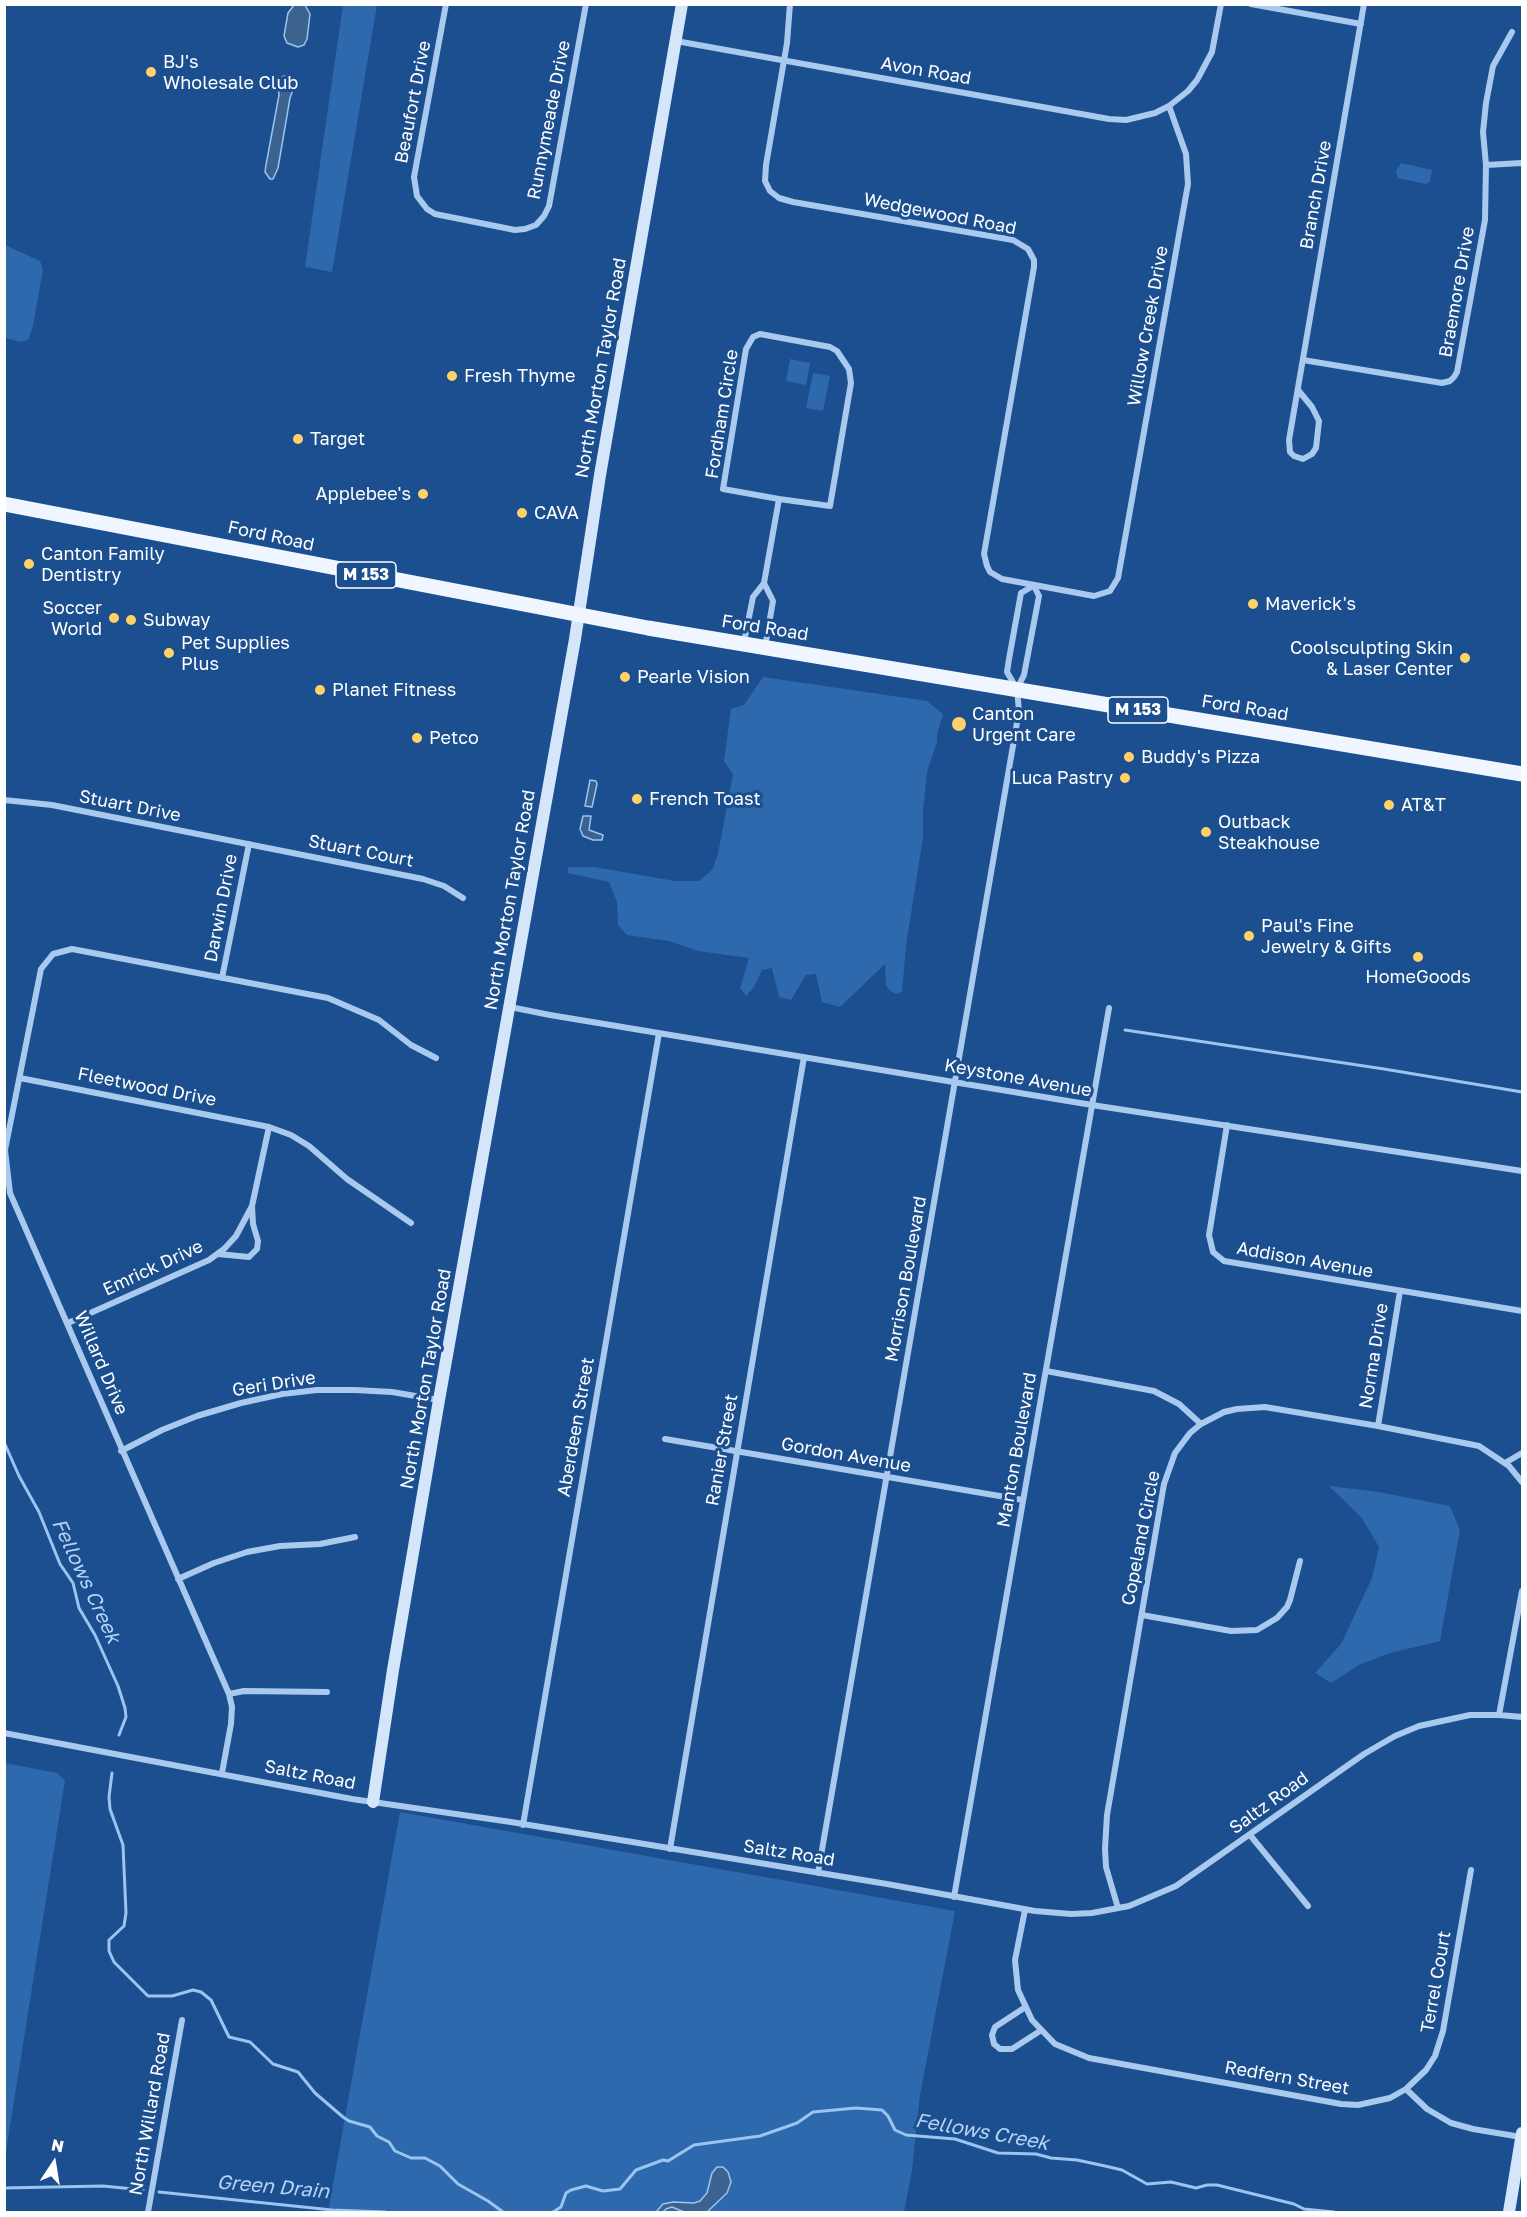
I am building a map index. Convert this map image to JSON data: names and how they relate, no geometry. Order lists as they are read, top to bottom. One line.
{"streets":{"main road":["Ford Road","M 153"],"street":["Avon Road","Beaufort Drive","Runnymeade Drive","Branch Drive","Wedgewood Road","Braemore Drive","Willow Creek Drive","North Morton Taylor Road","Fordham Circle","Stuart Drive","Stuart Court","Darwin Drive","Keystone Avenue","Fleetwood Drive","Addison Avenue","Emrick Drive","Morrison Boulevard","Norma Drive","Willard Drive","Geri Drive","Aberdeen Street","Ranier Street","Manton Boulevard","Gordon Avenue","Copeland Circle","Saltz Road","Terrel Court","Redfern Street","North Willard Road"]},"crossings":[["Avon Road","Wedgewood Road"],["Avon Road","Willow Creek Drive"],["Avon Road","North Morton Taylor Road"],["Beaufort Drive","Runnymeade Drive"],["Branch Drive","Braemore Drive"],["Wedgewood Road","Willow Creek Drive"],["North Morton Taylor Road","Ford Road"],["North Morton Taylor Road","Keystone Avenue"],["North Morton Taylor Road","Geri Drive"],["North Morton Taylor Road","Saltz Road"],["Ford Road","Morrison Boulevard"],["Stuart Drive","Stuart Court"],["Stuart Drive","Darwin Drive"],["Stuart Court","Darwin Drive"],["Darwin Drive","Willard Drive"],["Keystone Avenue","Addison Avenue"],["Keystone Avenue","Morrison Boulevard"],["Keystone Avenue","Aberdeen Street"],["Keystone Avenue","Ranier Street"],["Keystone Avenue","Manton Boulevard"],["Fleetwood Drive","Emrick Drive"],["Fleetwood Drive","Willard Drive"],["Addison Avenue","Norma Drive"],["Emrick Drive","Willard Drive"],["Morrison Boulevard","Gordon Avenue"],["Morrison Boulevard","Saltz Road"],["Norma Drive","Copeland Circle"],["Willard Drive","Geri Drive"],["Willard Drive","Saltz Road"],["Aberdeen Street","Saltz Road"],["Ranier Street","Gordon Avenue"],["Ranier Street","Saltz Road"],["Manton Boulevard","Gordon Avenue"],["Manton Boulevard","Saltz Road"],["Copeland Circle","Saltz Road"],["Saltz Road","Redfern Street"],["Terrel Court","Redfern Street"]],"water":["Fellows Creek","Green Drain"],"places":["BJ's Wholesale Club","Fresh Thyme","Target","Applebee's","CAVA","Canton Family Dentistry","Maverick's","Soccer World","Subway","Pet Supplies Plus","Coolsculpting Skin & Laser Center","Pearle Vision","Planet Fitness","Canton Urgent Care","Petco","Buddy's Pizza","Luca Pastry","French Toast","AT&T","Outback Steakhouse","Paul's Fine Jewelry & Gifts","HomeGoods"],"north":"top"}
